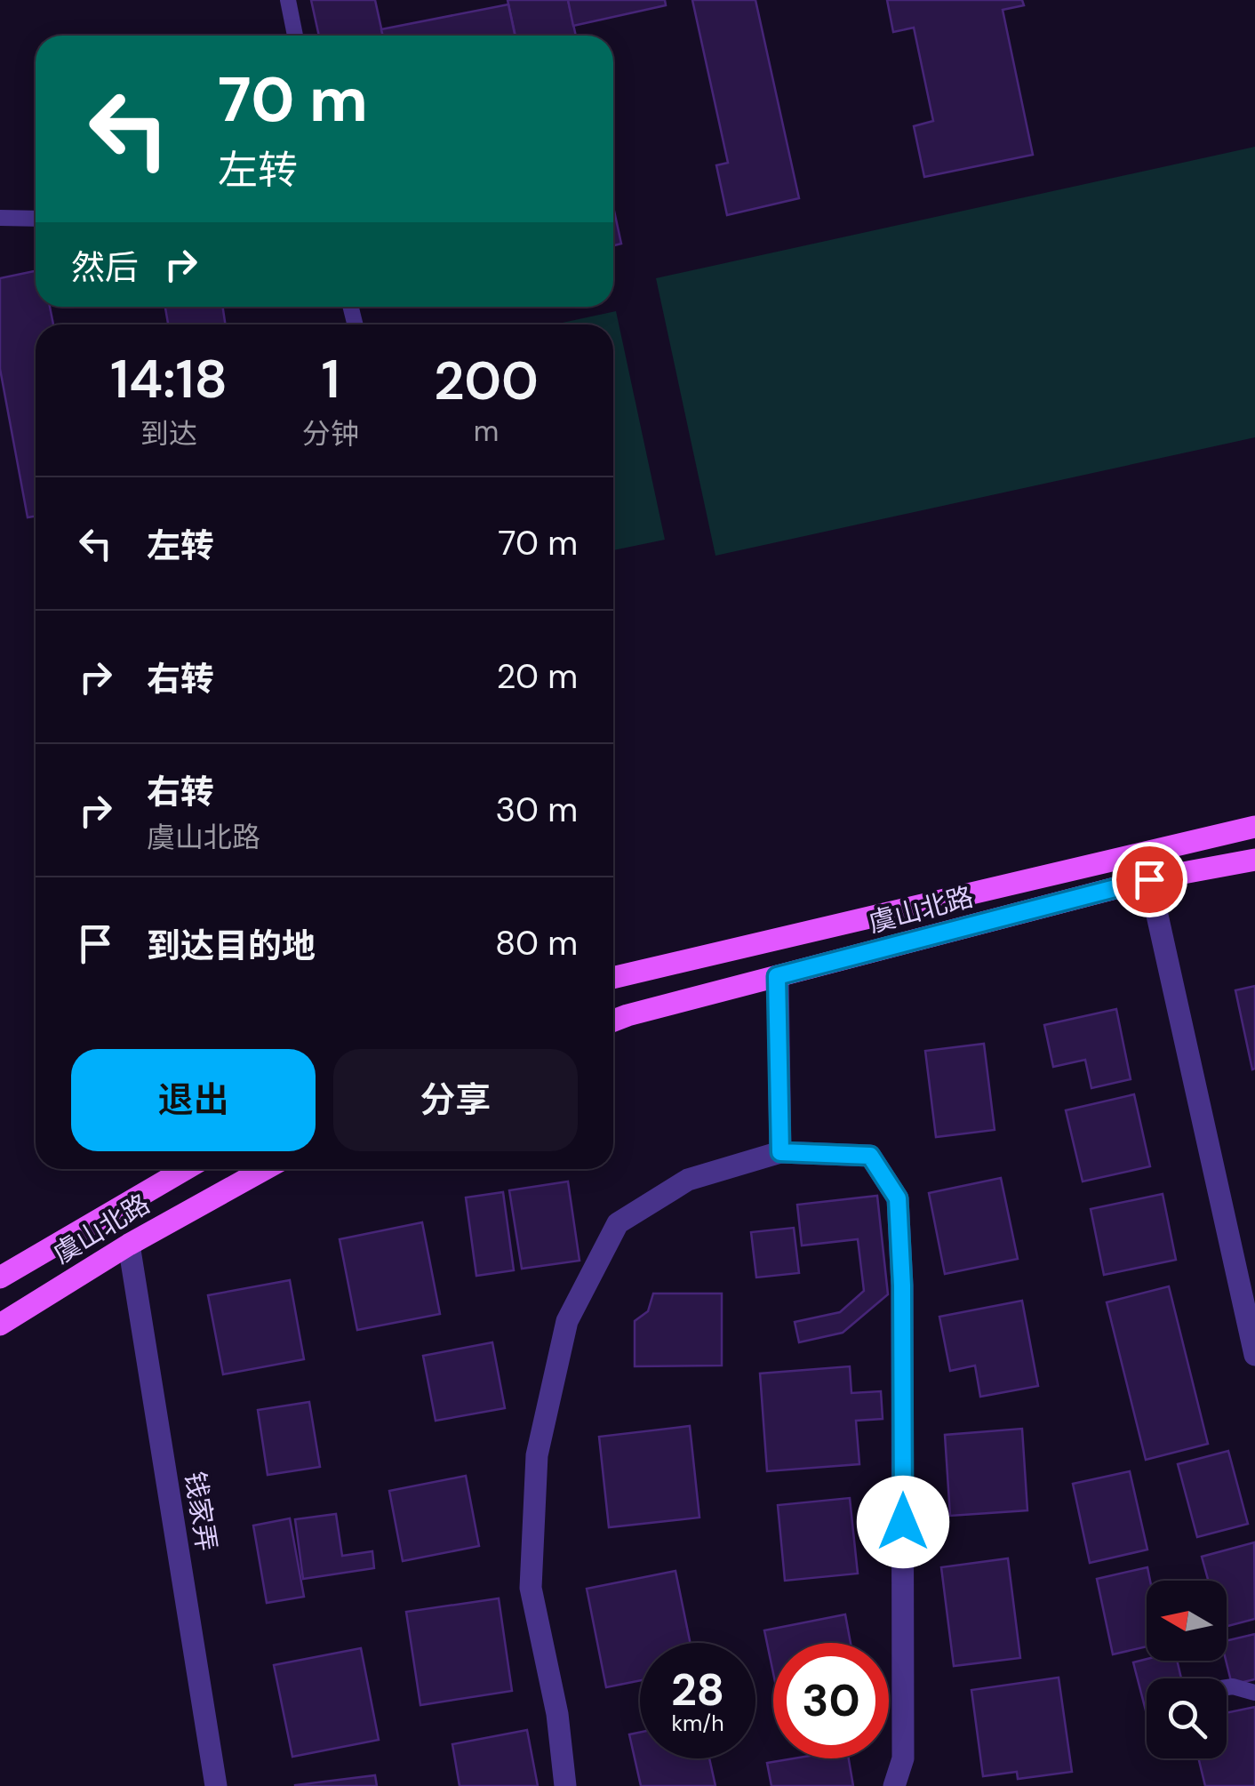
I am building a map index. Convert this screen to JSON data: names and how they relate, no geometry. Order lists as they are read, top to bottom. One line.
{"streets":{"main road":["虞山北路"],"street":["钱家弄"]},"crossings":[["虞山北路","钱家弄"]],"north":"left","page":{"turn":["70 m","左转"],"then":"然后","eta":["14:18","到达","1","分钟","200","m"],"list":[{"name":"左转","value":"70 m"},{"name":"右转","value":"20 m"},{"name":"右转","note":"虞山北路","value":"30 m"},{"name":"到达目的地","value":"80 m"}],"buttons":["退出","分享"],"speed":"28 km/h","limit":"30"}}
